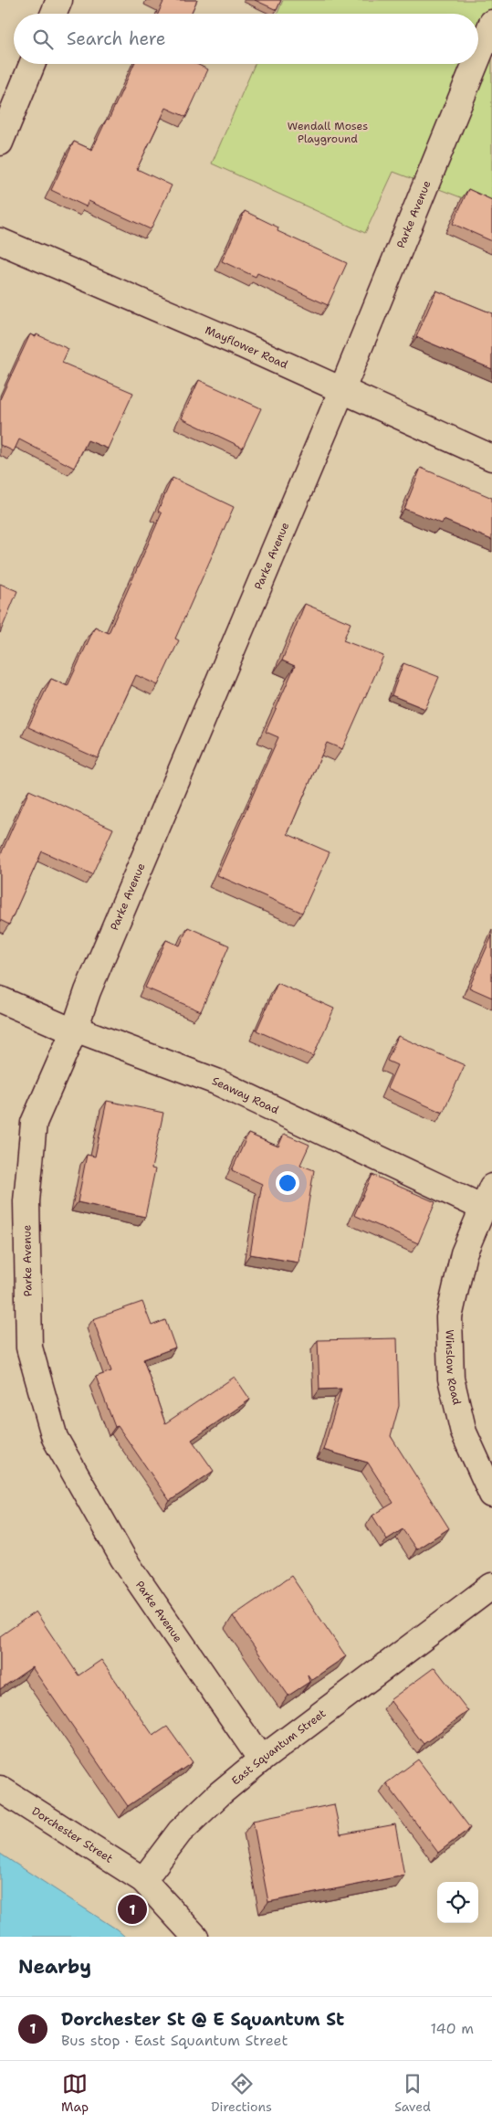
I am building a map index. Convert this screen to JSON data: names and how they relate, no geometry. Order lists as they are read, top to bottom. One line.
{"streets":{"street":["Parke Avenue","Mayflower Road","Seaway Road","Winslow Road","East Squantum Street","Dorchester Street"]},"crossings":[["Parke Avenue","Mayflower Road"],["Parke Avenue","Seaway Road"],["Parke Avenue","East Squantum Street"],["Seaway Road","Winslow Road"],["East Squantum Street","Dorchester Street"]],"parks":["Wendall Moses Playground"],"page":{"search":"Search here","pins":"1","heading":"Nearby","list":[{"mark":"1","name":"Dorchester St @ E Squantum St","note":"Bus stop · East Squantum Street","value":"140 m"}],"nav":["Map","Directions","Saved"]}}
